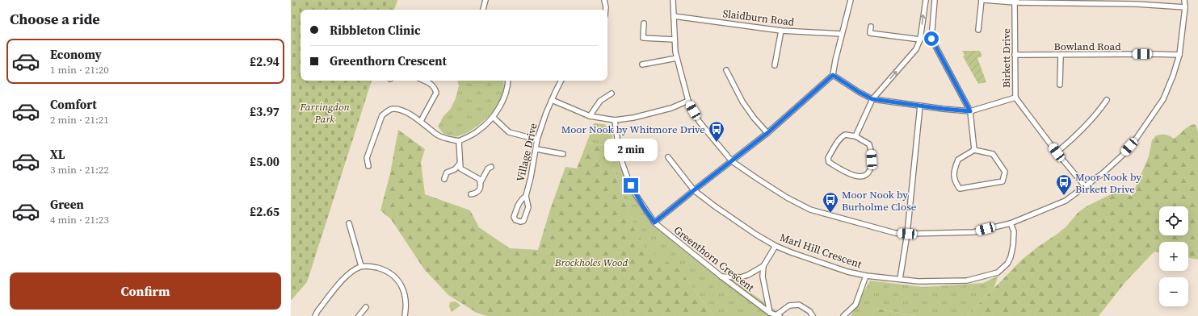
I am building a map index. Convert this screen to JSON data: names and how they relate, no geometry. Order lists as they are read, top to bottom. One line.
{"streets":{"street":["Slaidburn Road","Bowland Road","Birkett Drive","Village Drive","Marl Hill Crescent","Greenthorn Crescent"]},"crossings":[["Bowland Road","Birkett Drive"]],"parks":["Farringdon Park","Brockholes Wood"],"places":{"bus stop":["Moor Nook by Whitmore Drive","Moor Nook by Birkett Drive","Moor Nook by Burholme Close"]},"page":{"heading":"Choose a ride","banner":["Ribbleton Clinic","Greenthorn Crescent"],"list":[{"name":"Economy","note":"1 min · 21:20","value":"£2.94"},{"name":"Comfort","note":"2 min · 21:21","value":"£3.97"},{"name":"XL","note":"3 min · 21:22","value":"£5.00"},{"name":"Green","note":"4 min · 21:23","value":"£2.65"}],"bubble":"2 min","map_buttons":["+","−"],"buttons":"Confirm"}}
